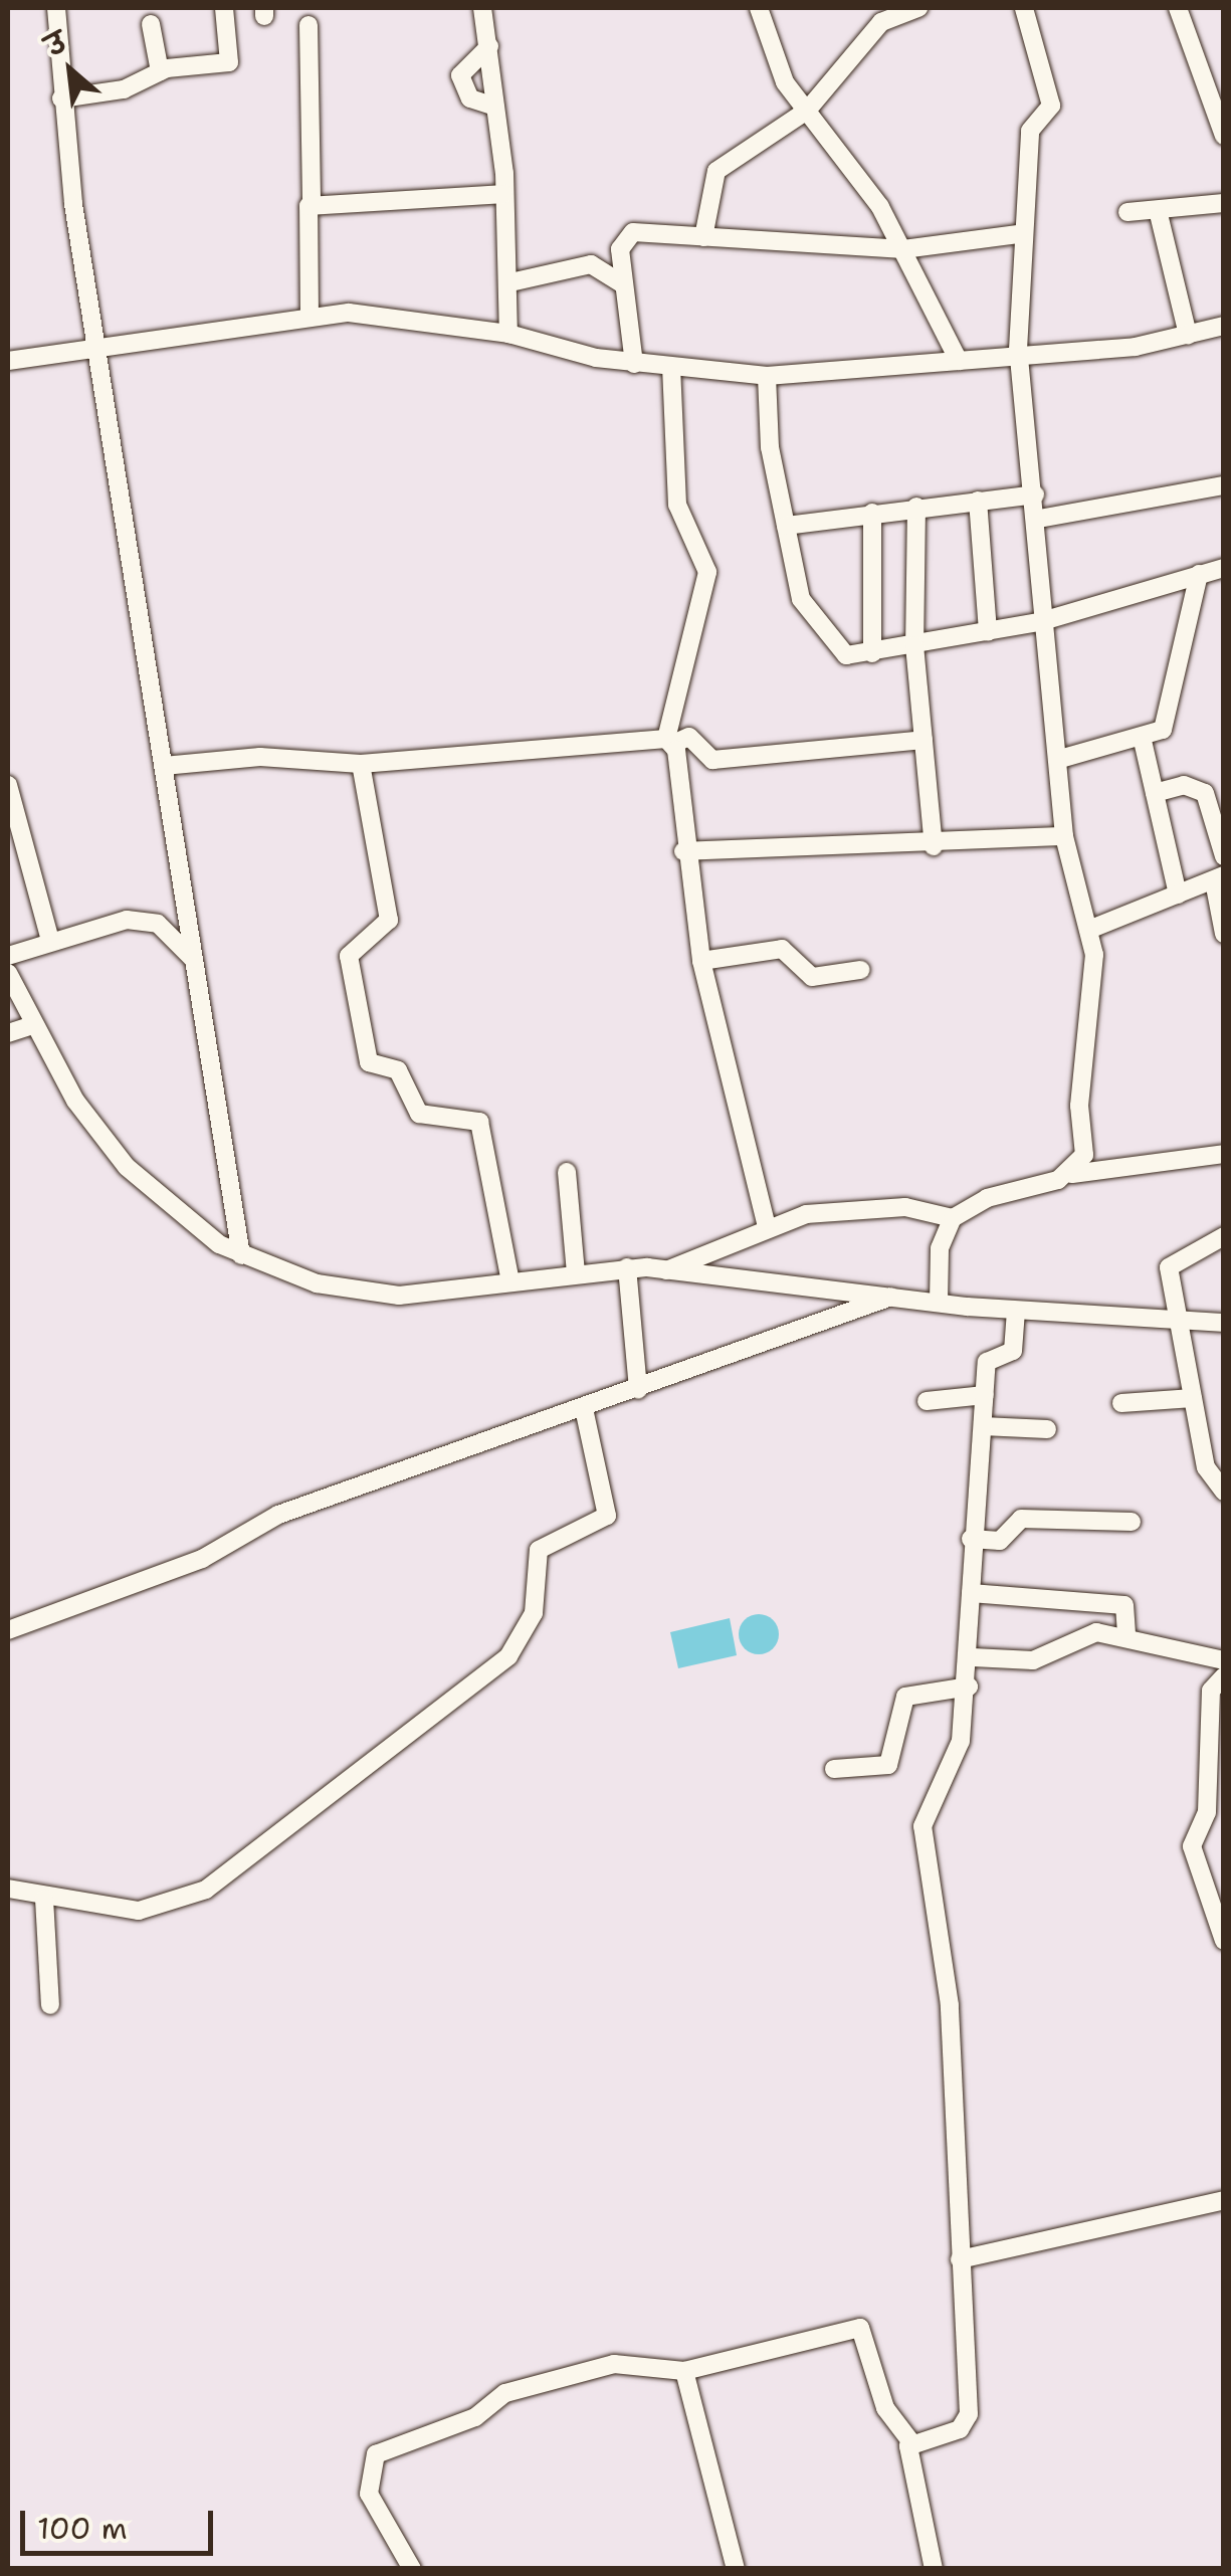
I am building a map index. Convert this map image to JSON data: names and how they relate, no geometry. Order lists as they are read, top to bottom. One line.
{"scale_bar":"100 m","north":"top left"}
